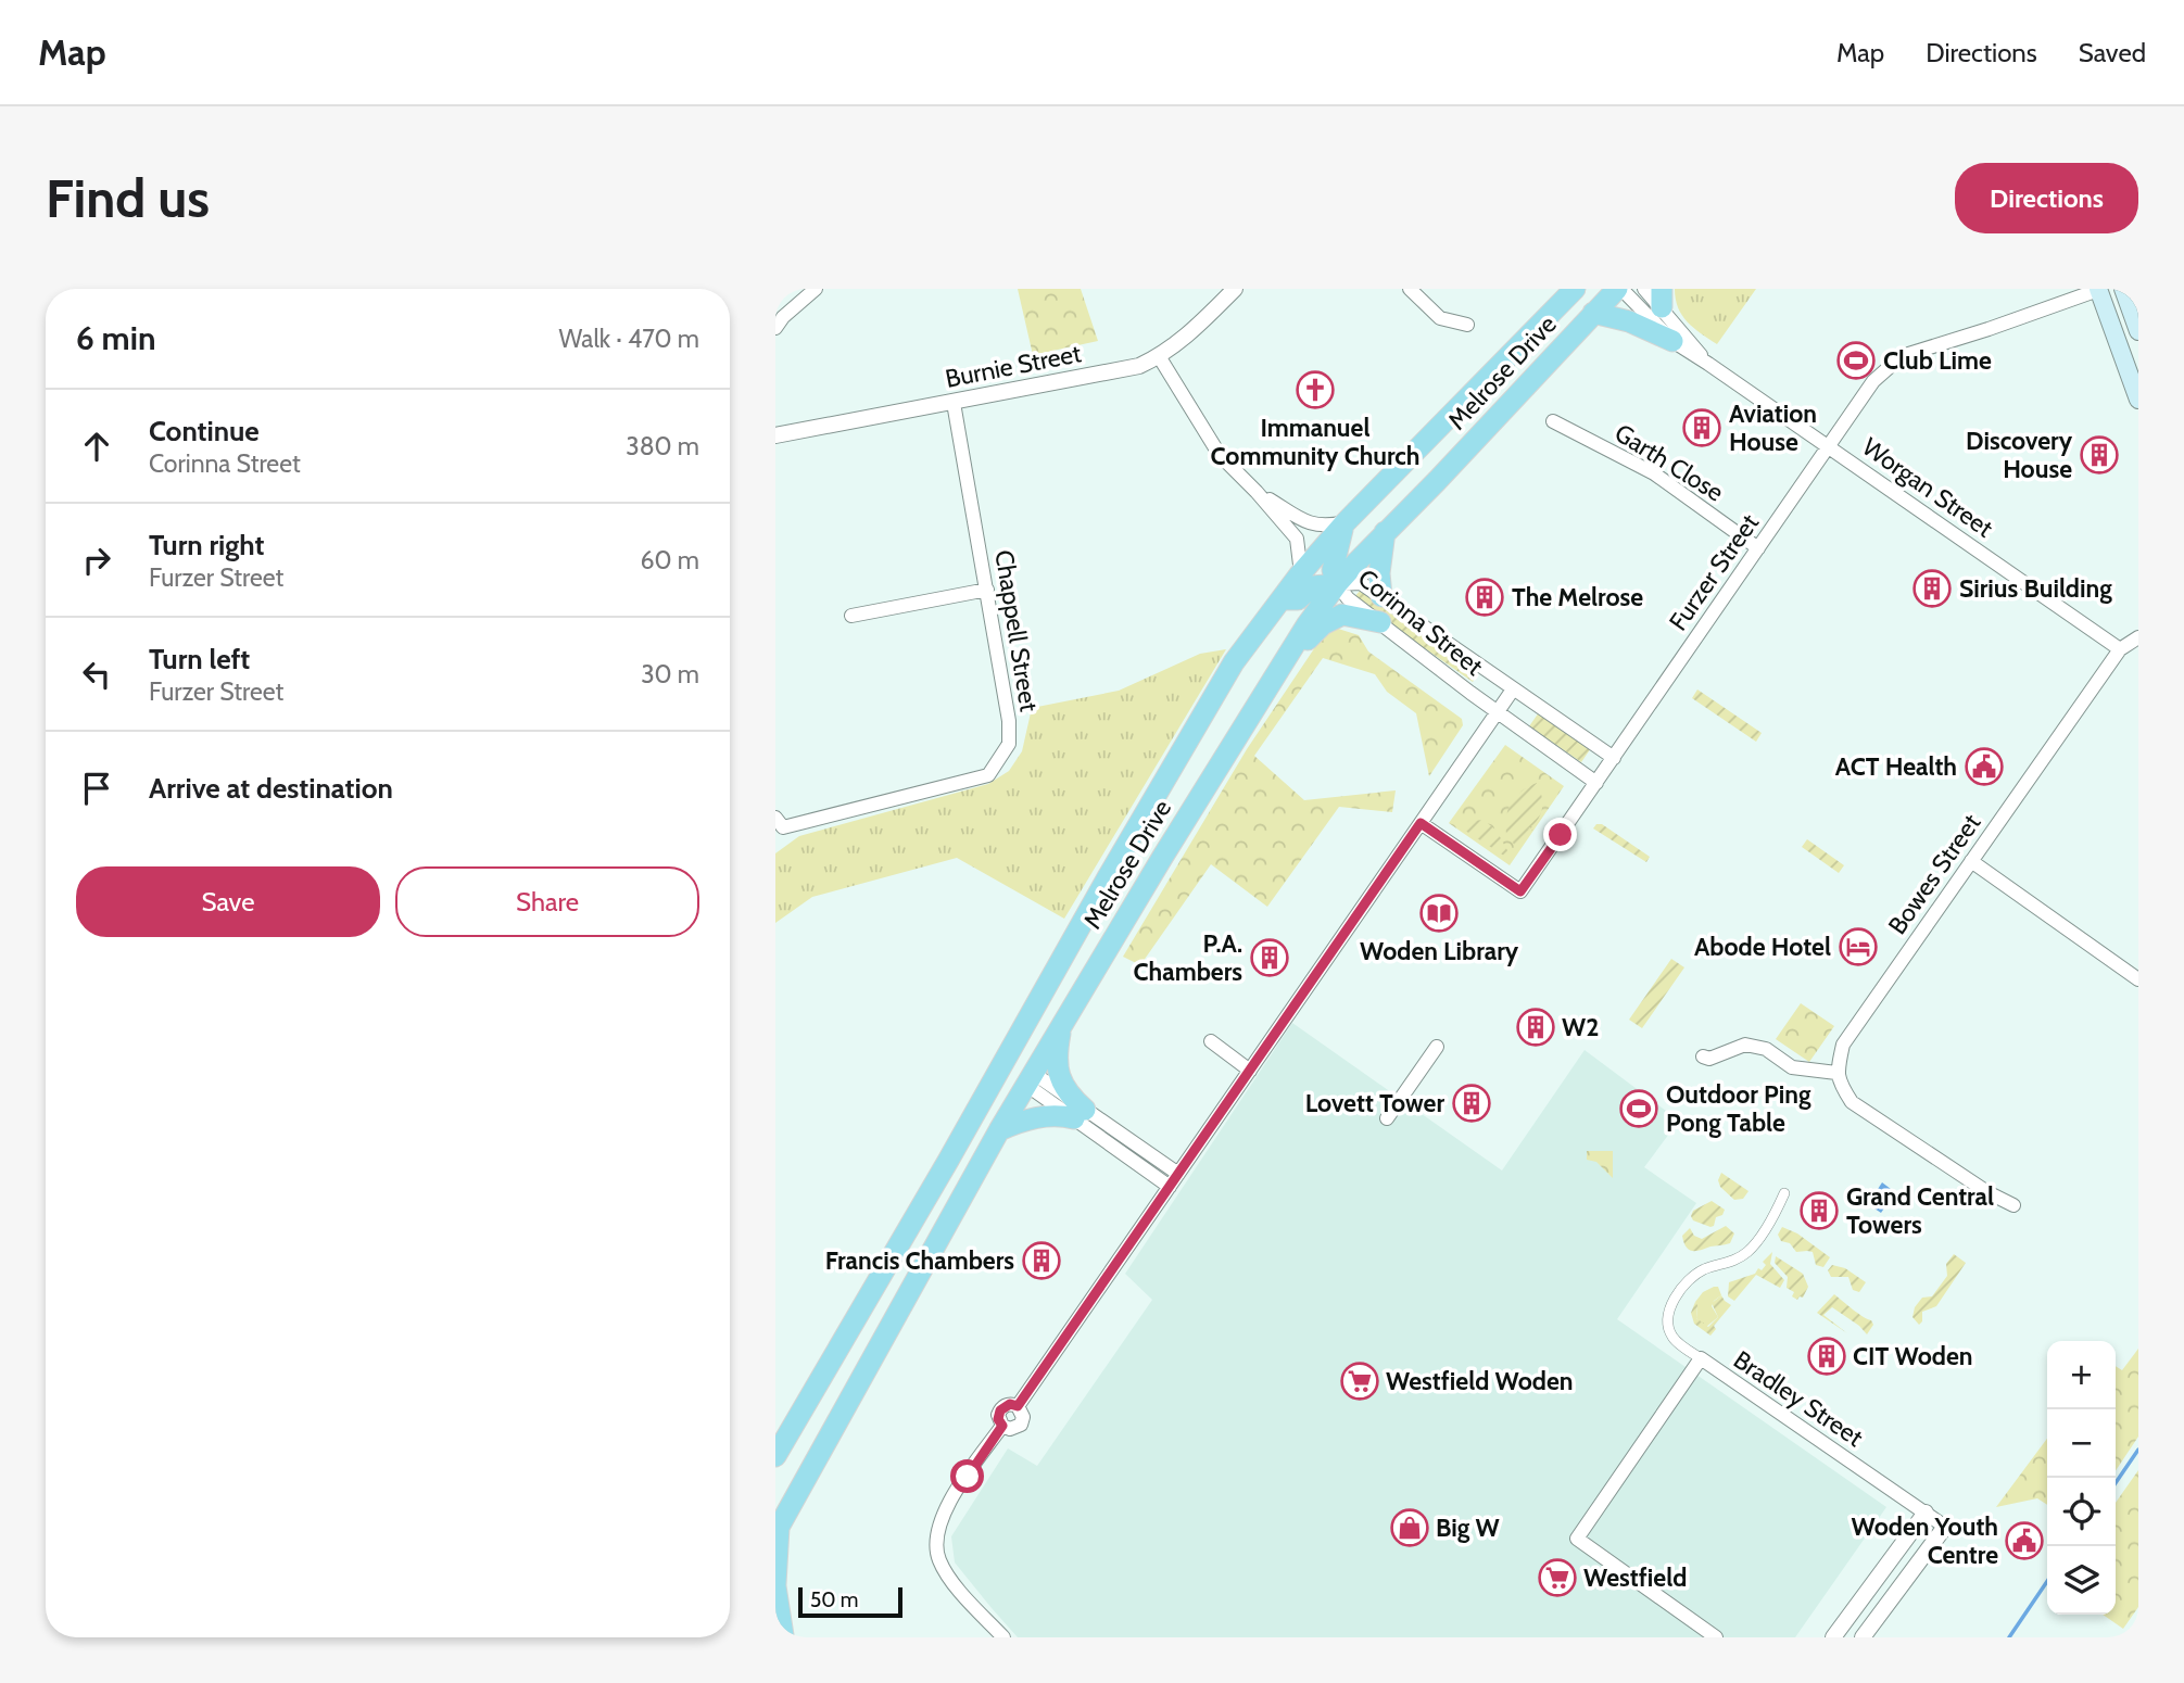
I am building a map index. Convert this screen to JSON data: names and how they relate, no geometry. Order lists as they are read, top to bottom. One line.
{"streets":{"main road":["Melrose Drive"],"street":["Burnie Street","Garth Close","Worgan Street","Furzer Street","Corinna Street","Chappell Street","Bowes Street","Bradley Street"]},"crossings":[["Burnie Street","Chappell Street"],["Melrose Drive","Worgan Street"],["Melrose Drive","Corinna Street"],["Garth Close","Furzer Street"],["Worgan Street","Furzer Street"],["Worgan Street","Bowes Street"],["Furzer Street","Corinna Street"]],"places":{"sports":["Club Lime","Outdoor Ping Pong Table"],"church":["Immanuel Community Church"],"building":["Aviation House","Discovery House","Sirius Building","The Melrose","P.A. Chambers","W2","Lovett Tower","Grand Central Towers","Francis Chambers","CIT Woden"],"public building":["ACT Health","Woden Youth Centre"],"library":["Woden Library"],"hotel":["Abode Hotel"],"supermarket":["Westfield Woden","Westfield"],"shop":["Big W"]},"scale_bar":"50 m","page":{"header":"Map","nav":["Map","Directions","Saved"],"buttons":["Directions",["Save","Share"]],"title":"Find us","heading":["6 min","Walk · 470 m"],"list":[["Continue","Corinna Street","380 m"],["Turn right","Furzer Street","60 m"],["Turn left","Furzer Street","30 m"],"Arrive at destination"],"map_buttons":["+","−"],"scale":"50 m"}}
